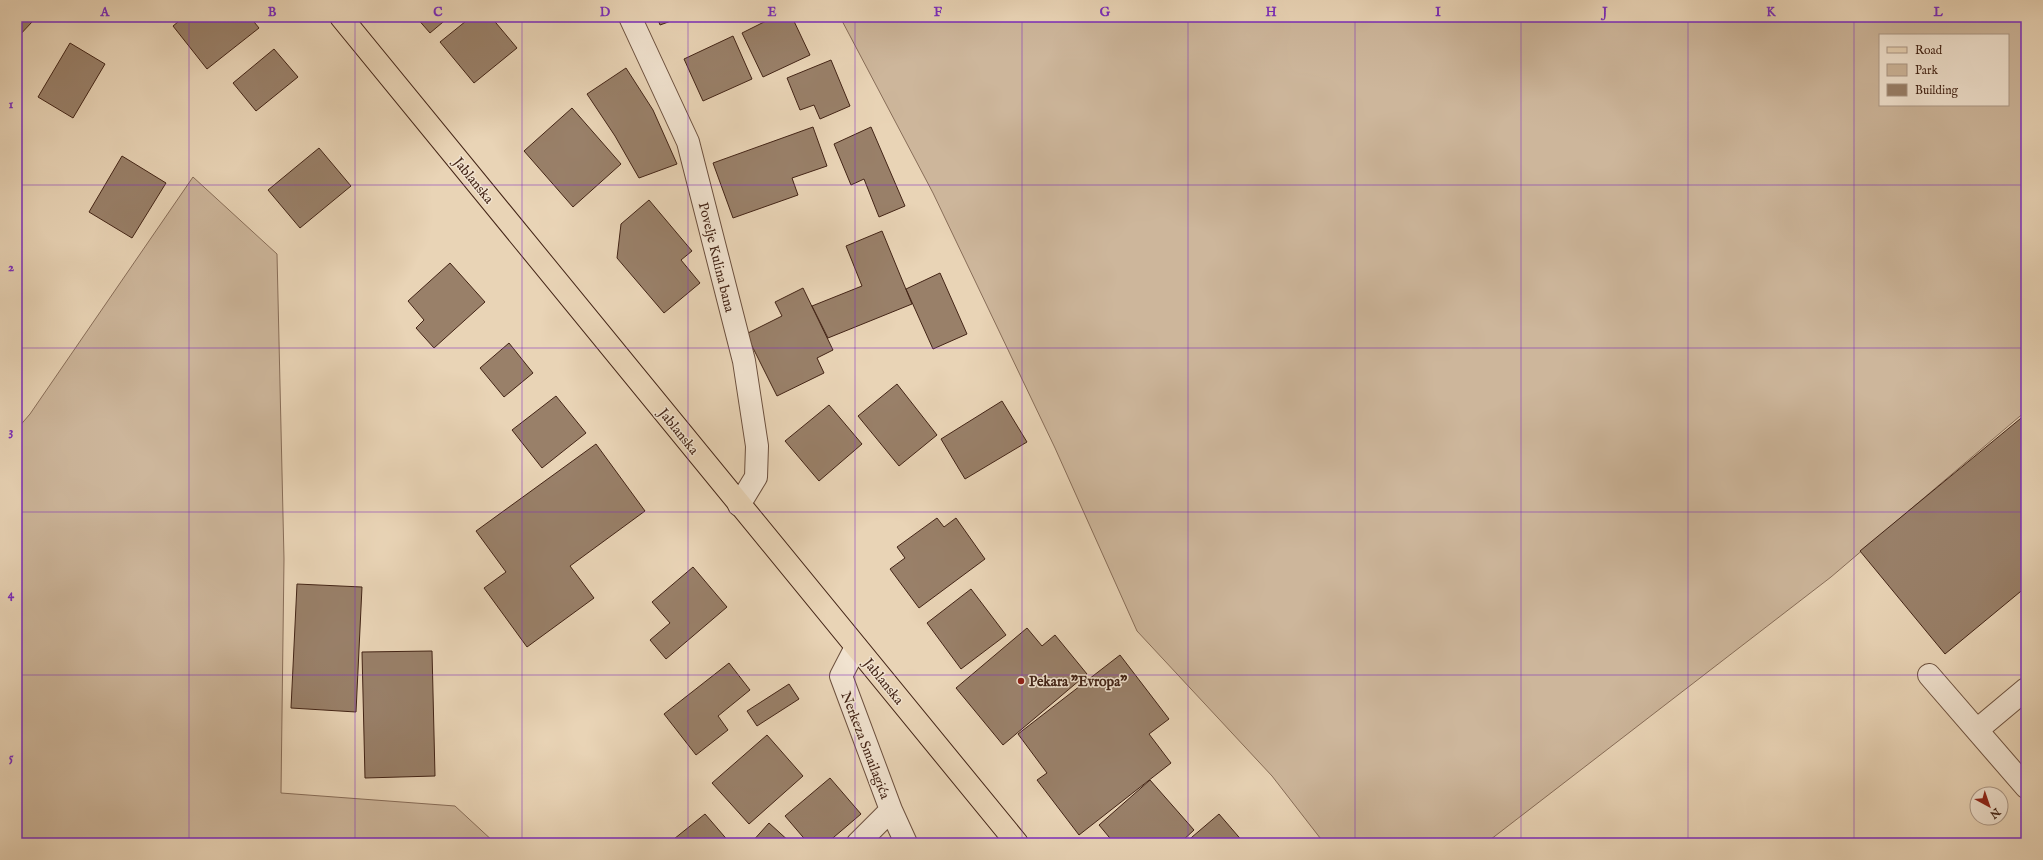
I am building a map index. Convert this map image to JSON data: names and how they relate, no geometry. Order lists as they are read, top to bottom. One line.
{"streets":{"main road":["Jablanska"],"street":["Povelje Kulina bana","Nerkeza Smailagića"]},"crossings":[["Jablanska","Povelje Kulina bana"],["Jablanska","Nerkeza Smailagića"]],"places":["Pekara \"Evropa\""],"legend":["Road","Park","Building"],"north":"bottom right","grid":{"columns":["A","B","C","D","E","F","G","H","I","J","K","L"],"rows":["1","2","3","4","5"]}}
